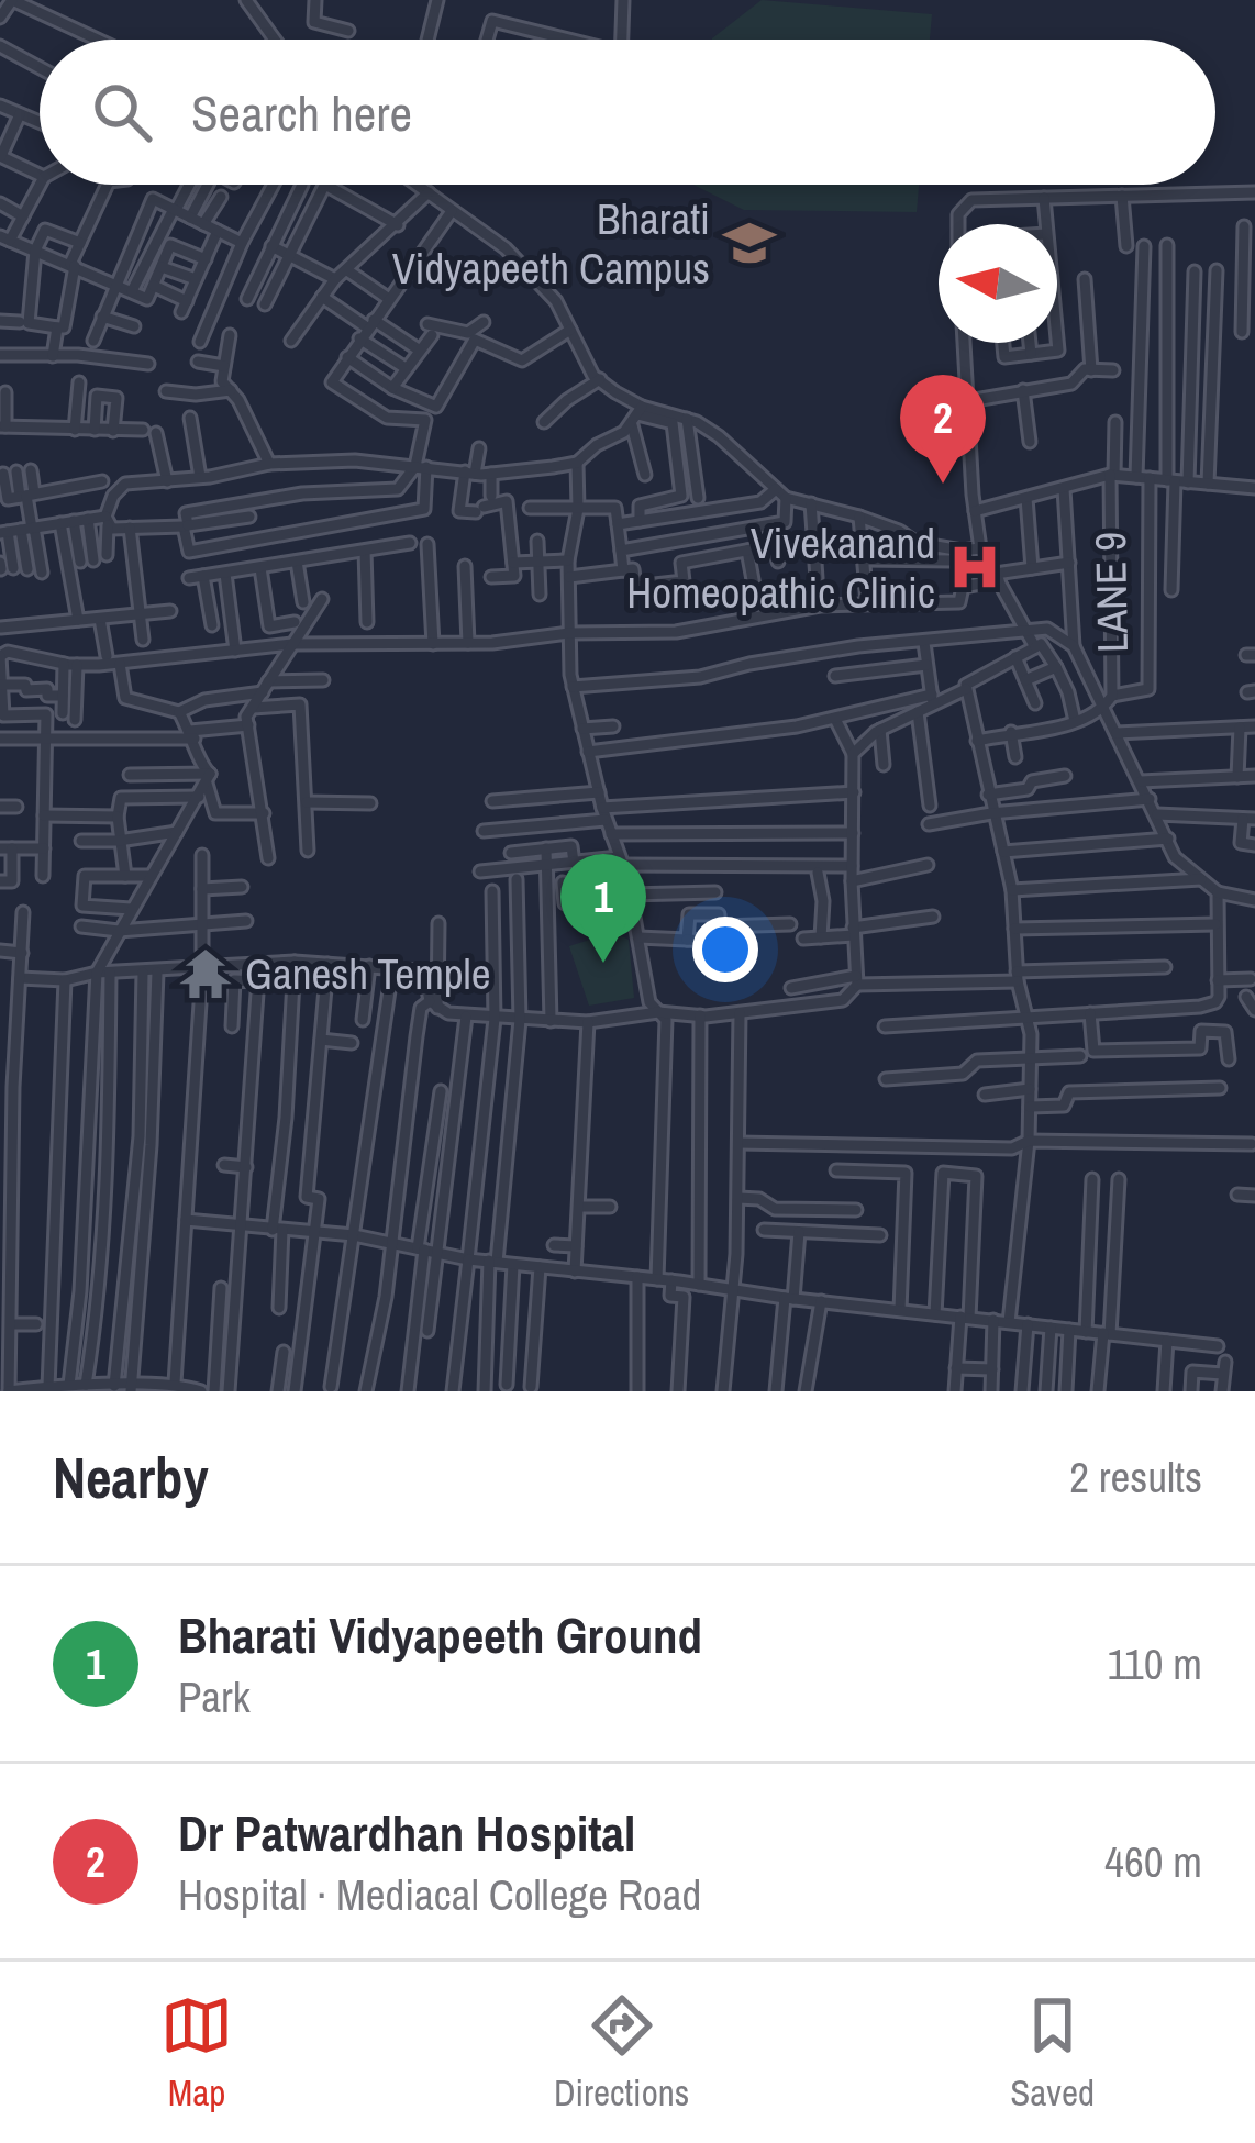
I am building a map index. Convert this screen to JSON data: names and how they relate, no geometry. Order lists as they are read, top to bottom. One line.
{"streets":{"street":["LANE 9"]},"places":{"school or university":["Bharati Vidyapeeth Campus"],"hospital":["Vivekanand Homeopathic Clinic"],"temple":["Ganesh Temple"]},"north":"left","page":{"search":"Search here","pins":["2","1"],"heading":["Nearby","2 results"],"list":[{"mark":"1","name":"Bharati Vidyapeeth Ground","note":"Park","value":"110 m"},{"mark":"2","name":"Dr Patwardhan Hospital","note":"Hospital · Mediacal College Road","value":"460 m"}],"nav":["Map","Directions","Saved"]}}
